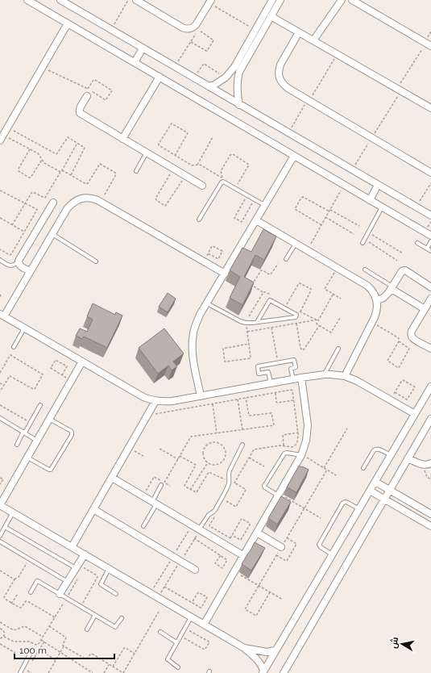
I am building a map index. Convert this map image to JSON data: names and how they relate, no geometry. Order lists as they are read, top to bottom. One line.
{"scale_bar":"100 m","north":"left"}
